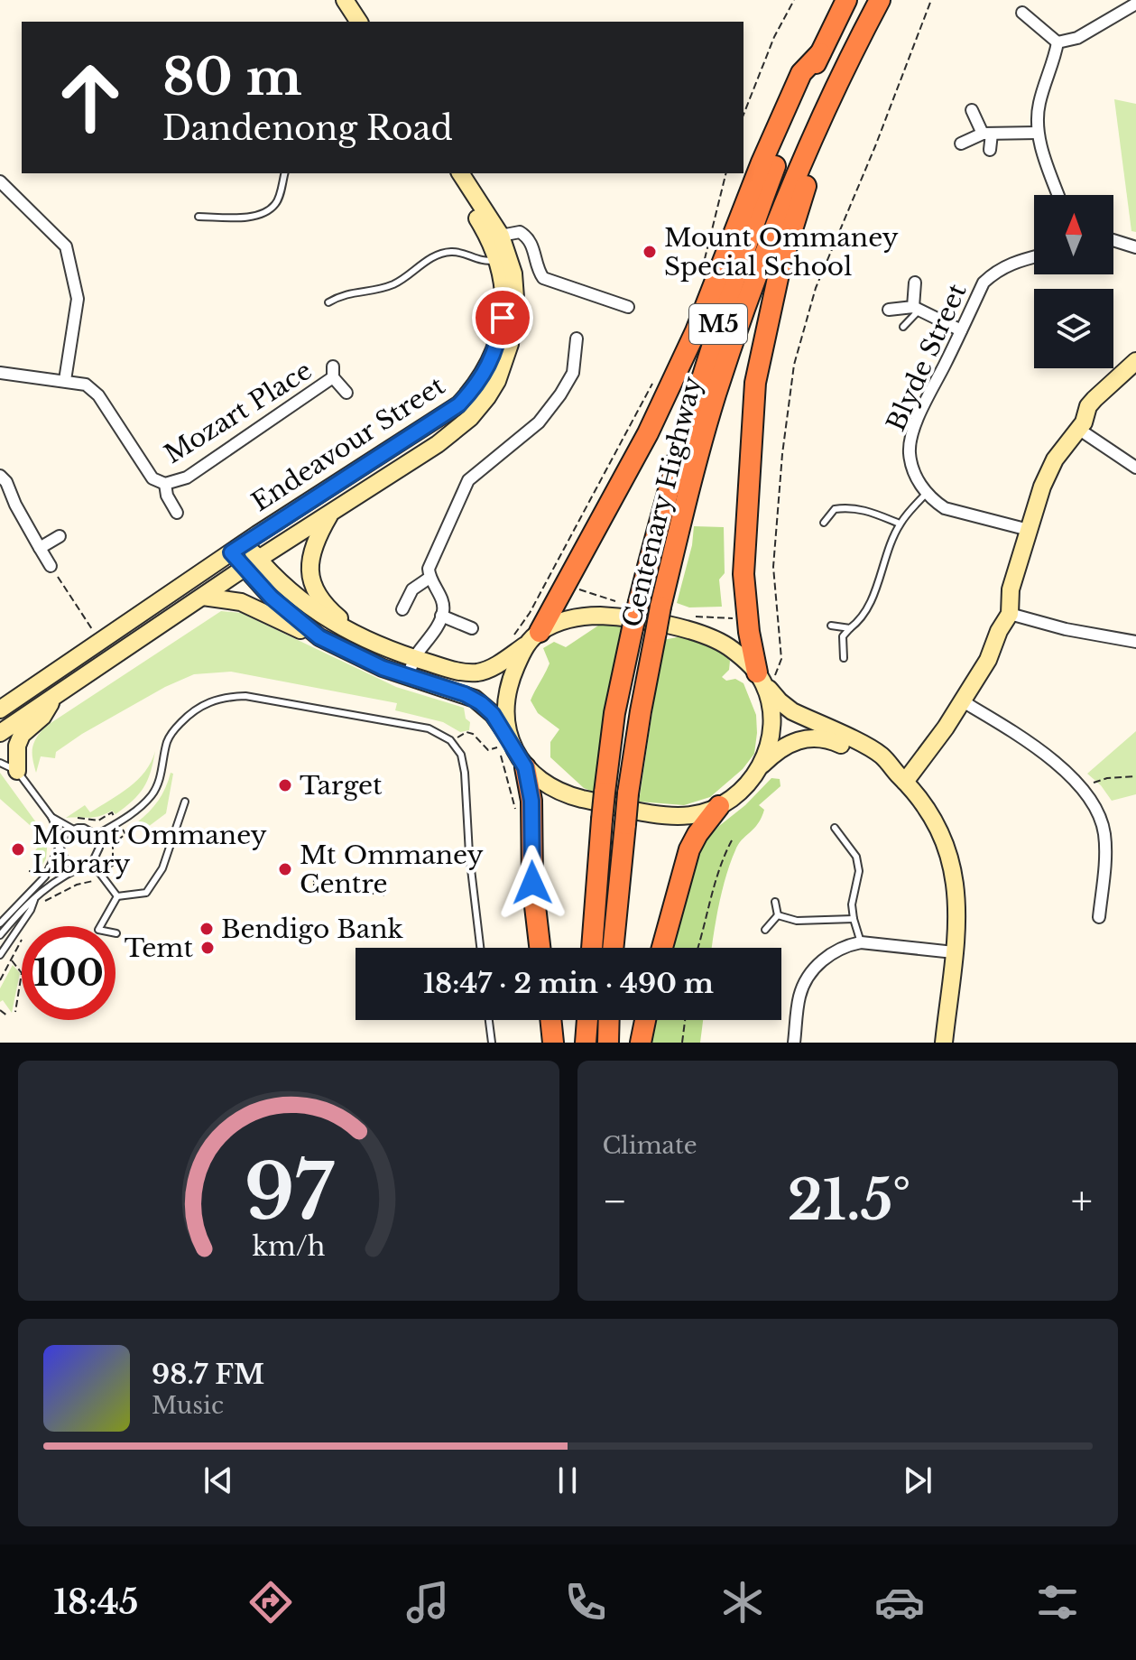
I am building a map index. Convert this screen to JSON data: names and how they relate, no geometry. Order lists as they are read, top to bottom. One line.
{"streets":{"highway":["M5","Centenary Highway"],"main road":["Endeavour Street"],"street":["Blyde Street","Mozart Place"]},"places":["Mount Ommaney Special School","Target","Mount Ommaney Library","Mt Ommaney Centre","Bendigo Bank","Temt"],"north":"top","page":{"turn":["80 m","Dandenong Road"],"limit":"100","trip":"18:47 · 2 min · 490 m","tile":"Climate","heat":["−","21.5°","+"],"song":["98.7 FM","Music"],"tabs":"18:45","gauge":["97","km/h"]}}
